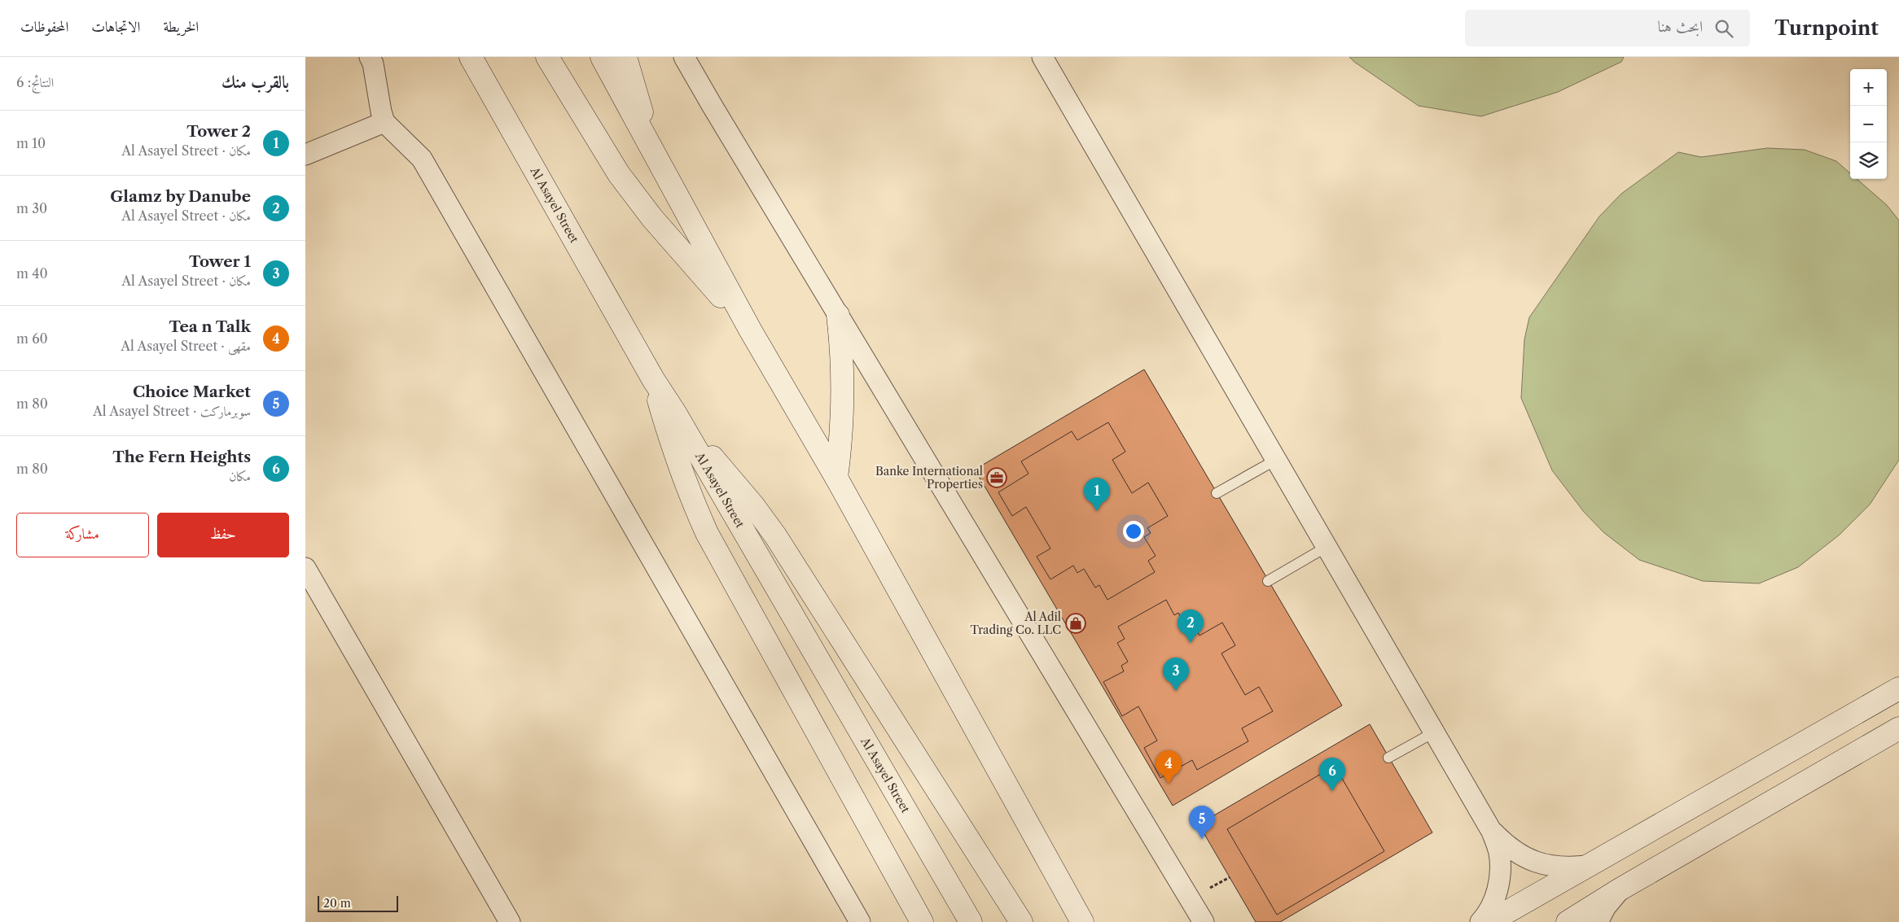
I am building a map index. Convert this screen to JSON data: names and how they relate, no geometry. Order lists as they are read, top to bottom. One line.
{"streets":{"main road":["Al Asayel Street"]},"places":{"office":["Banke International Properties"],"shop":["Al Adil Trading Co. LLC"]},"scale_bar":"20 m","page":{"header":"Turnpoint","search":"ابحث هنا","nav":["الخريطة","الاتجاهات","المحفوظات"],"heading":["بالقرب منك","النتائج: 6"],"map_buttons":["+","−"],"list":[{"mark":"1","name":"Tower 2","note":"مكان · Al Asayel Street","value":"10 m"},{"mark":"2","name":"Glamz by Danube","note":"مكان · Al Asayel Street","value":"30 m"},{"mark":"3","name":"Tower 1","note":"مكان · Al Asayel Street","value":"40 m"},{"mark":"4","name":"Tea n Talk","note":"مقهى · Al Asayel Street","value":"60 m"},{"mark":"5","name":"Choice Market","note":"سوبرماركت · Al Asayel Street","value":"80 m"},{"mark":"6","name":"The Fern Heights","note":"مكان","value":"80 m"}],"pins":["1","2","3","4","6","5"],"buttons":["حفظ","مشاركة"],"scale":"20 m"}}
